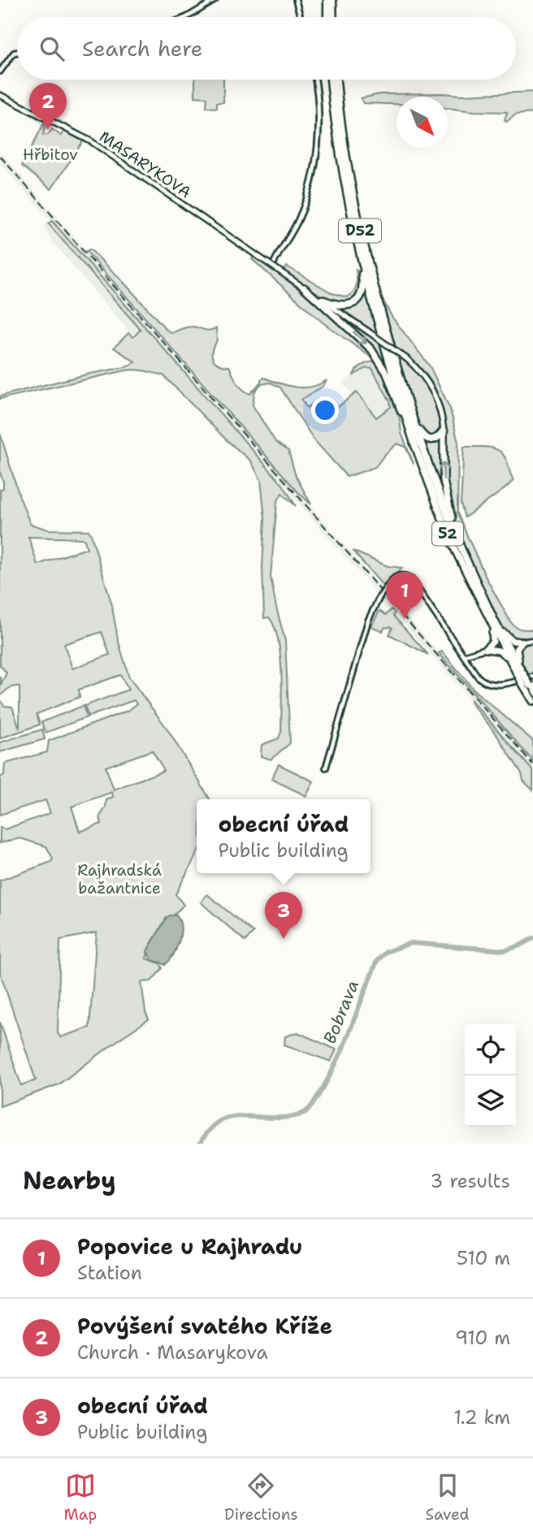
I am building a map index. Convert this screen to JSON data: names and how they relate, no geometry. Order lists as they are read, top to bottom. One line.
{"streets":{"highway":["D52","52"],"main road":["MASARYKOVA"]},"crossings":[["D52","52"]],"water":["Bobrava"],"parks":["Hřbitov","Rajhradská bažantnice"],"north":"bottom right","page":{"search":"Search here","pins":["2","1","3"],"popup":["obecní úřad","Public building"],"heading":["Nearby","3 results"],"list":[{"mark":"1","name":"Popovice u Rajhradu","note":"Station","value":"510 m"},{"mark":"2","name":"Povýšení svatého Kříže","note":"Church · Masarykova","value":"910 m"},{"mark":"3","name":"obecní úřad","note":"Public building","value":"1.2 km"}],"nav":["Map","Directions","Saved"]}}
